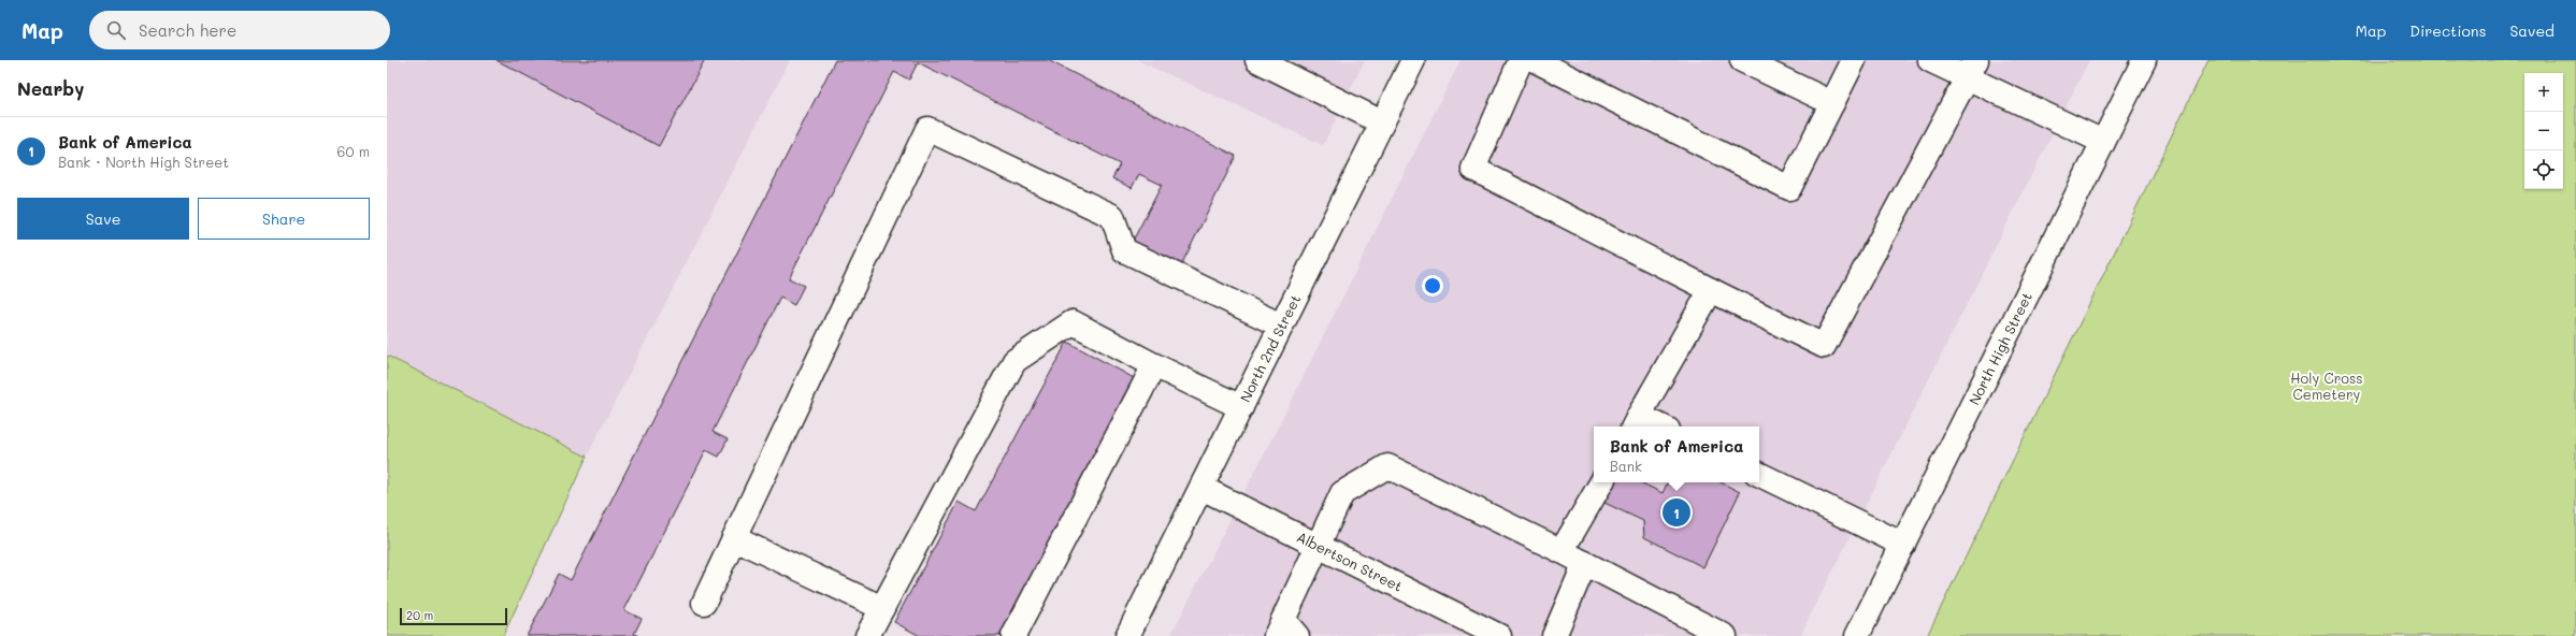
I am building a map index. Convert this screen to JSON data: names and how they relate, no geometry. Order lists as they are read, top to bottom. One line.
{"streets":{"street":["North 2nd Street","North High Street","Albertson Street"]},"crossings":[["North 2nd Street","Albertson Street"]],"parks":["Holy Cross Cemetery"],"scale_bar":"20 m","page":{"header":"Map","search":"Search here","nav":["Map","Directions","Saved"],"heading":"Nearby","map_buttons":["+","−"],"list":[{"mark":"1","name":"Bank of America","note":"Bank · North High Street","value":"60 m"}],"buttons":["Save","Share"],"popup":["Bank of America","Bank"],"pins":"1","scale":"20 m"}}
